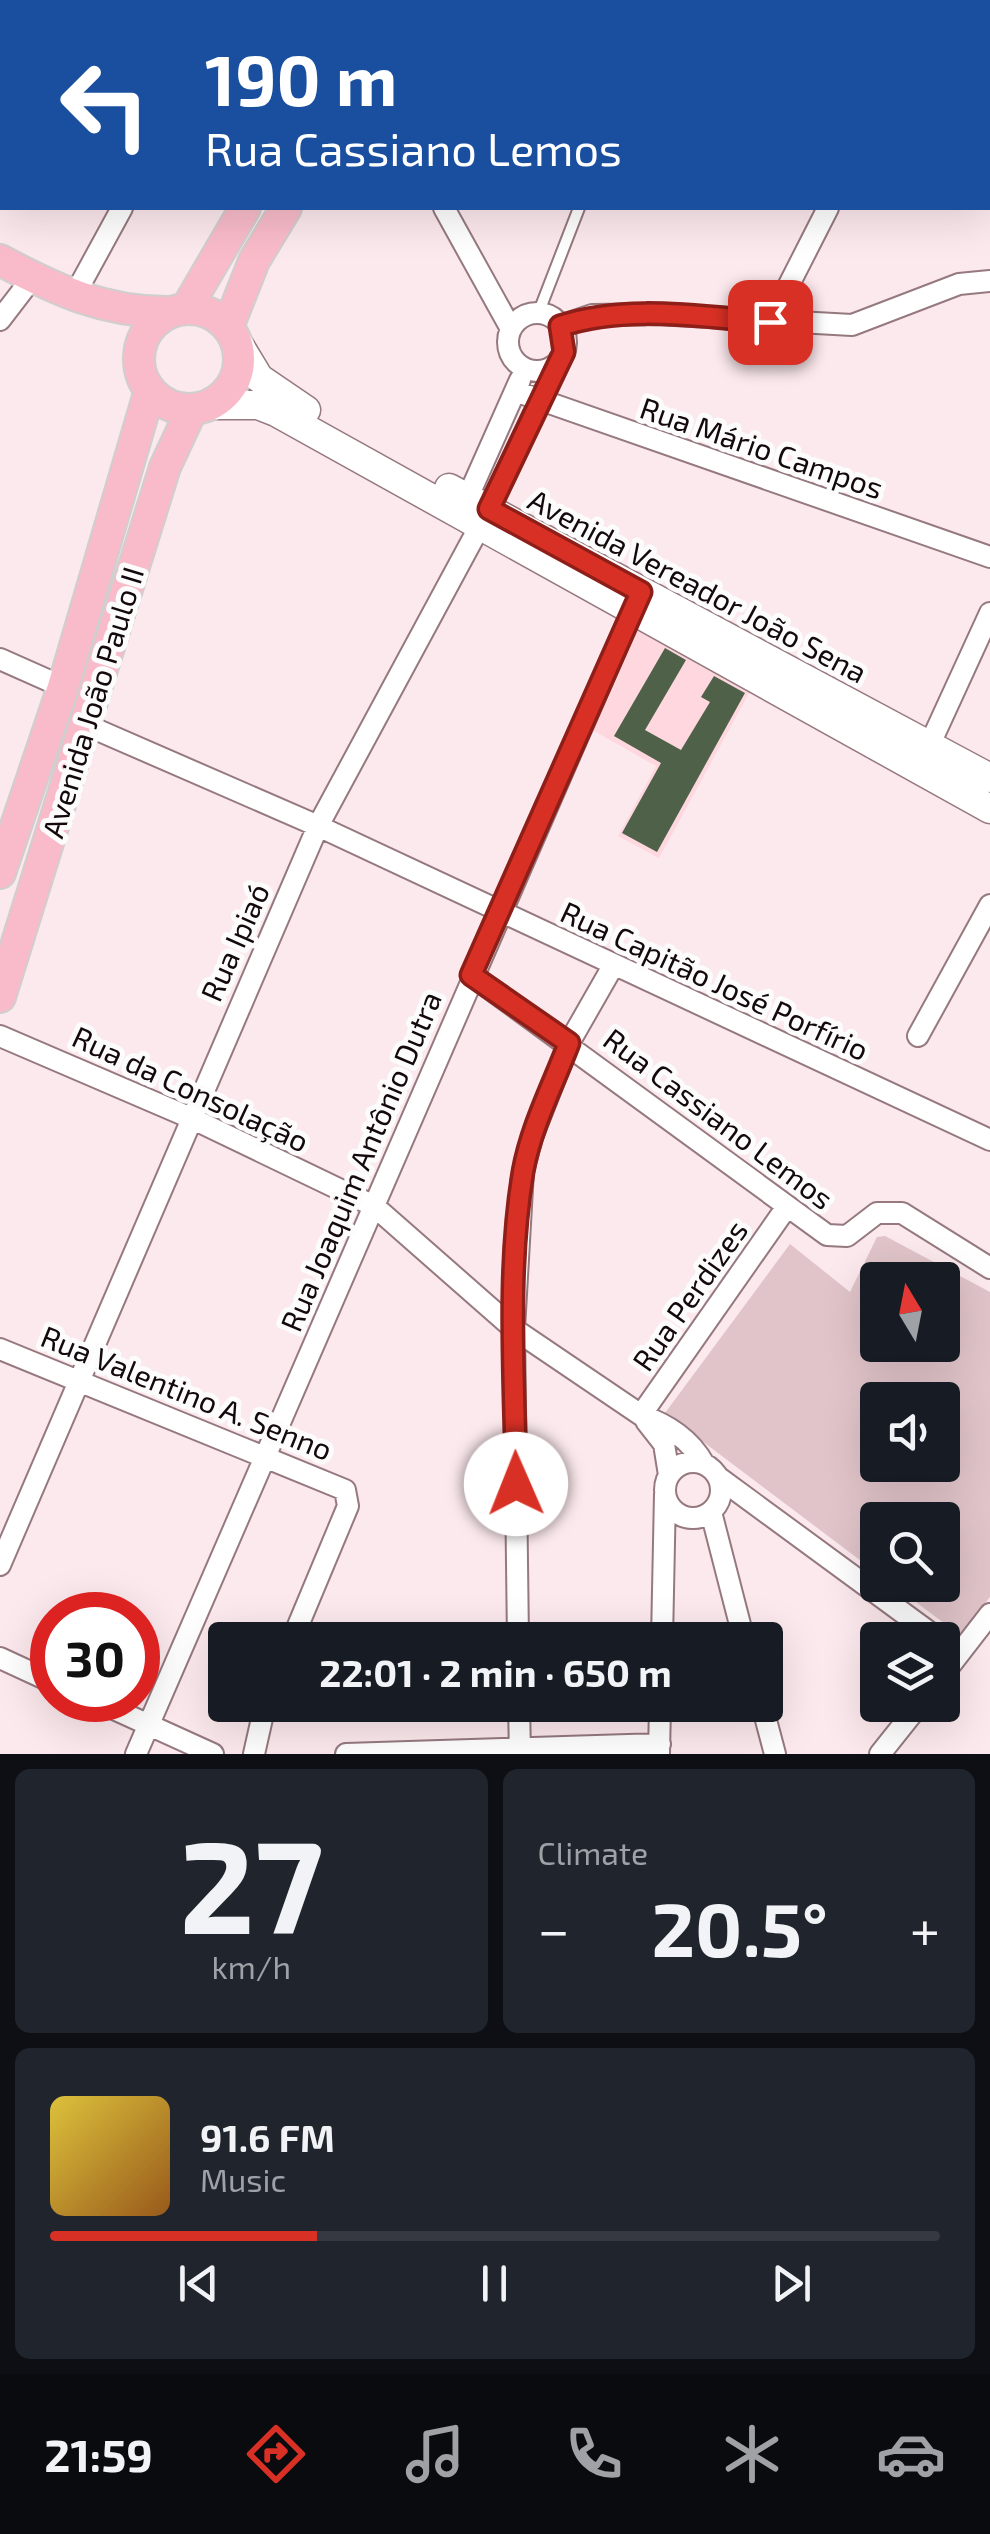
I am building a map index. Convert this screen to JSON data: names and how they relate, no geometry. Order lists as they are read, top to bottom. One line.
{"streets":{"main road":["Avenida Vereador João Sena","Avenida João Paulo II"],"street":["Rua Mário Campos","Rua Ipiaó","Rua Capitão José Porfírio","Rua da Consolação","Rua Cassiano Lemos","Rua Joaquim Antônio Dutra","Rua Perdizes","Rua Valentino A. Senno"]},"crossings":[["Rua Mário Campos","Rua Ipiaó"],["Avenida Vereador João Sena","Avenida João Paulo II"],["Avenida Vereador João Sena","Rua Ipiaó"],["Avenida Vereador João Sena","Rua Joaquim Antônio Dutra"],["Avenida João Paulo II","Rua Capitão José Porfírio"],["Rua Ipiaó","Rua Capitão José Porfírio"],["Rua Ipiaó","Rua da Consolação"],["Rua Ipiaó","Rua Valentino A. Senno"],["Rua Capitão José Porfírio","Rua Joaquim Antônio Dutra"],["Rua da Consolação","Rua Joaquim Antônio Dutra"],["Rua da Consolação","Rua Perdizes"],["Rua Cassiano Lemos","Rua Joaquim Antônio Dutra"],["Rua Cassiano Lemos","Rua Perdizes"],["Rua Joaquim Antônio Dutra","Rua Valentino A. Senno"]],"north":"top","page":{"turn":["190 m","Rua Cassiano Lemos"],"limit":"30","trip":"22:01 · 2 min · 650 m","tile":[["27","km/h"],"Climate"],"heat":["−","20.5°","+"],"song":["91.6 FM","Music"],"tabs":"21:59"}}
